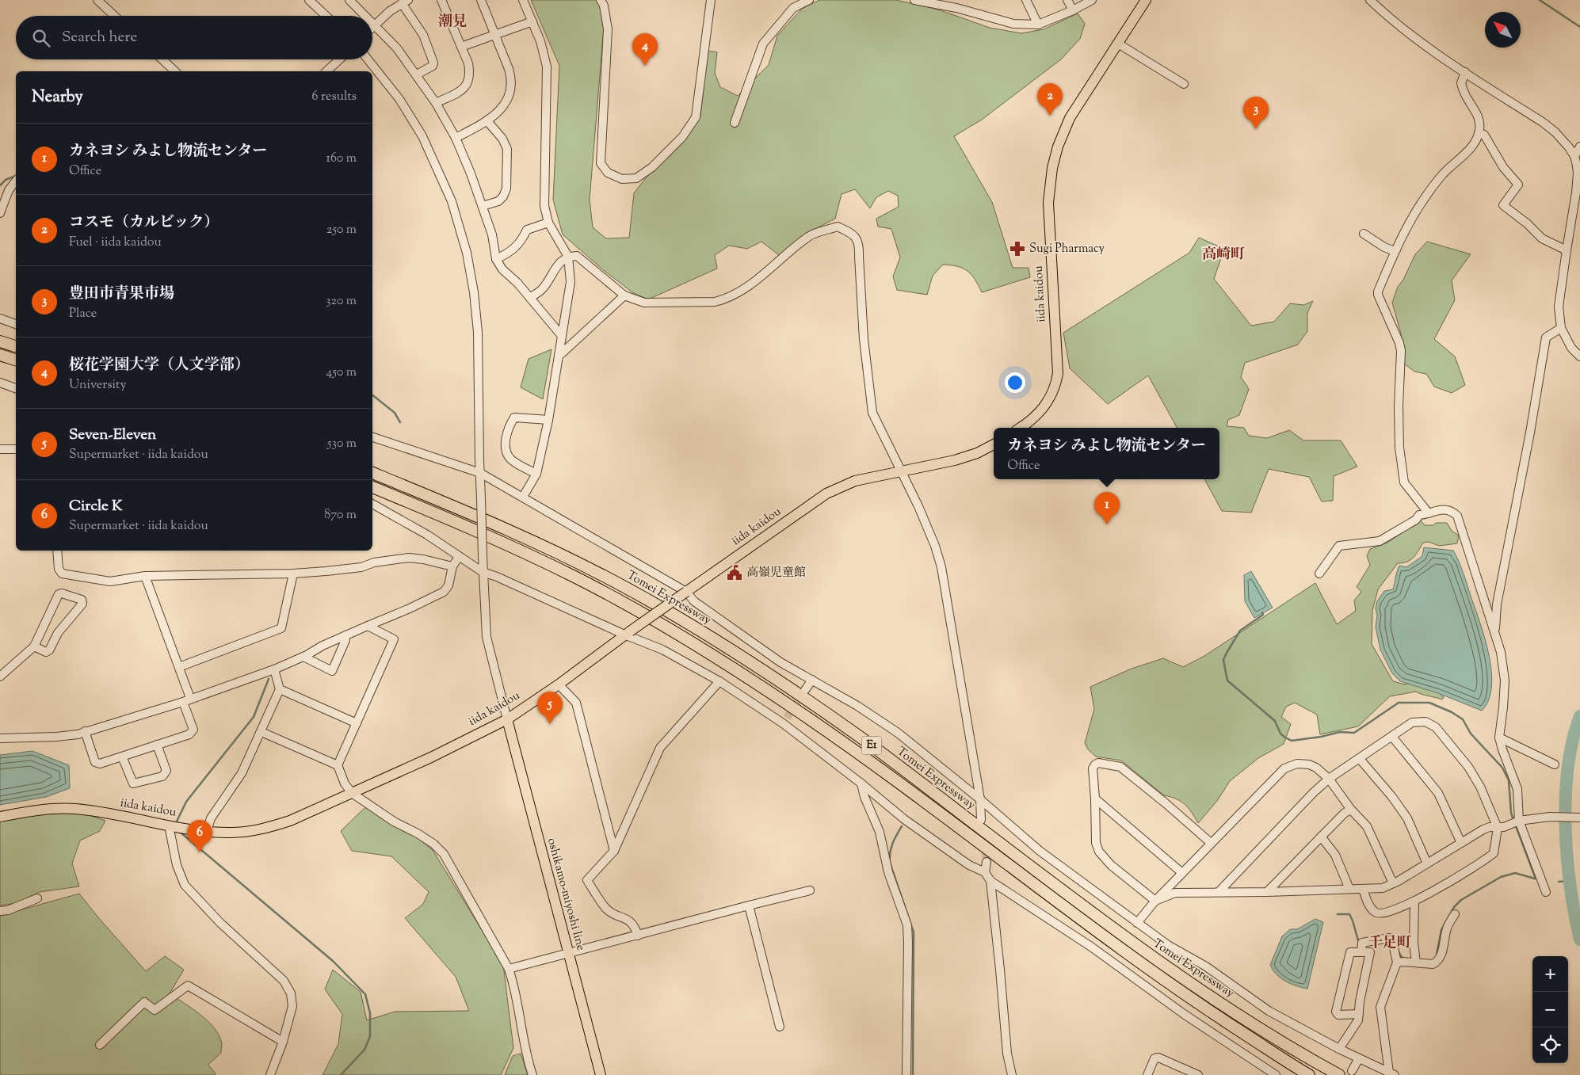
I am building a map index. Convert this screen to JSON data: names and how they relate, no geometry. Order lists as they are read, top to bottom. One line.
{"streets":{"highway":["Tomei Expressway","E1"],"main road":["iida kaidou","oshikamo-miyoshi line"]},"crossings":[["iida kaidou","oshikamo-miyoshi line"]],"districts":["潮見","高崎町","千足町"],"places":{"pharmacy":["Sugi Pharmacy"],"public building":["高嶺児童館"]},"north":"top left","page":{"search":"Search here","pins":["4","2","3","1","5","6"],"heading":["Nearby","6 results"],"list":[{"mark":"1","name":"カネヨシ みよし物流センター","note":"Office","value":"160 m"},{"mark":"2","name":"コスモ（カルビック）","note":"Fuel · iida kaidou","value":"250 m"},{"mark":"3","name":"豊田市青果市場","note":"Place","value":"320 m"},{"mark":"4","name":"桜花学園大学（人文学部）","note":"University","value":"450 m"},{"mark":"5","name":"Seven-Eleven","note":"Supermarket · iida kaidou","value":"530 m"},{"mark":"6","name":"Circle K","note":"Supermarket · iida kaidou","value":"870 m"}],"popup":["カネヨシ みよし物流センター","Office"],"map_buttons":["+","−"]}}
